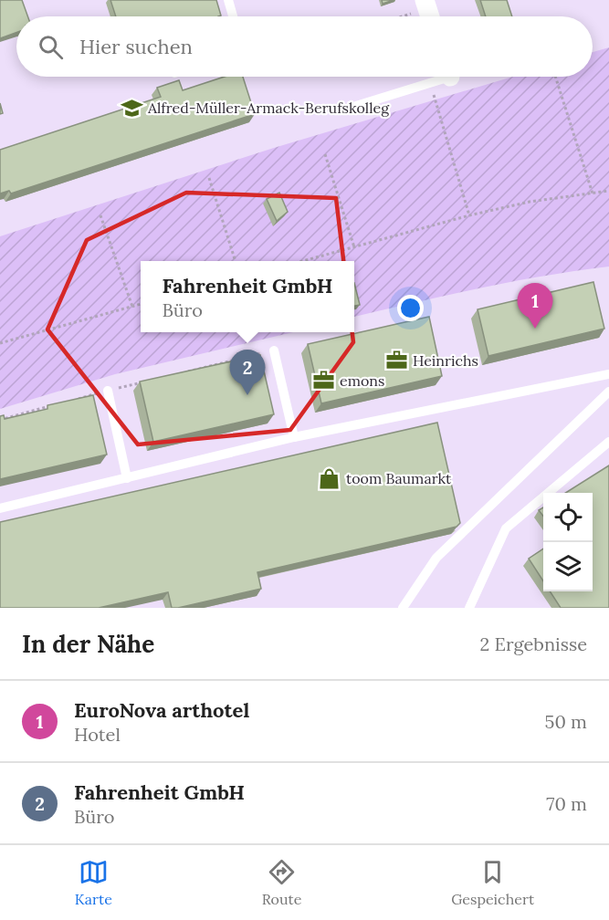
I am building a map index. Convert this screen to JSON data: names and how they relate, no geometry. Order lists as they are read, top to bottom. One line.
{"places":{"school or university":["Alfred-Müller-Armack-Berufskolleg"],"office":["Heinrichs","emons"],"shop":["toom Baumarkt"]},"page":{"search":"Hier suchen","popup":["Fahrenheit GmbH","Büro"],"pins":["1","2"],"heading":["In der Nähe","2 Ergebnisse"],"list":[{"mark":"1","name":"EuroNova arthotel","note":"Hotel","value":"50 m"},{"mark":"2","name":"Fahrenheit GmbH","note":"Büro","value":"70 m"}],"nav":["Karte","Route","Gespeichert"]}}
